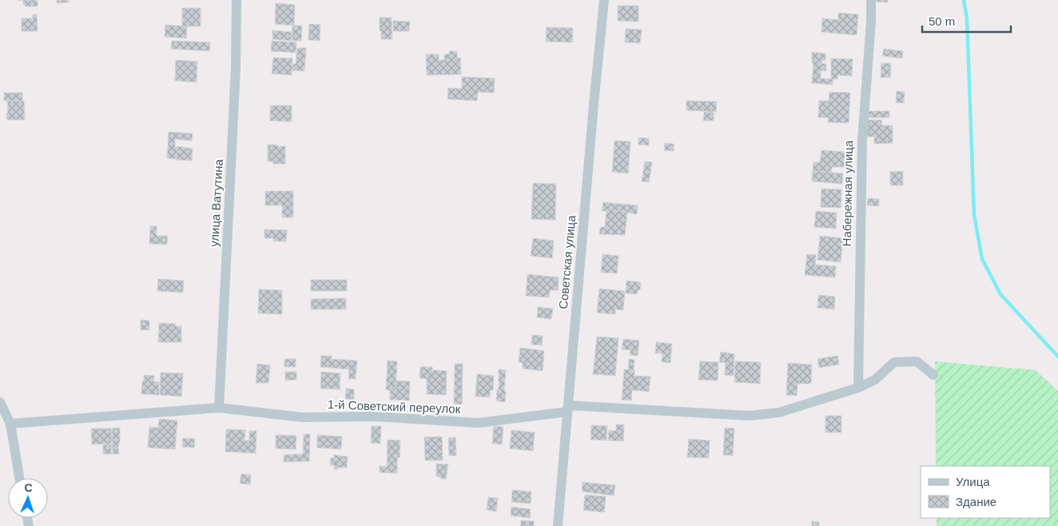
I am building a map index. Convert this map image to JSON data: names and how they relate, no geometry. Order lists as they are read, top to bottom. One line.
{"streets":{"street":["Набережная улица","улица Ватутина","Советская улица","1-й Советский переулок"]},"crossings":[["Набережная улица","1-й Советский переулок"],["улица Ватутина","1-й Советский переулок"],["Советская улица","1-й Советский переулок"]],"legend":["Улица","Здание"],"scale_bar":"50 m","north":"top"}
